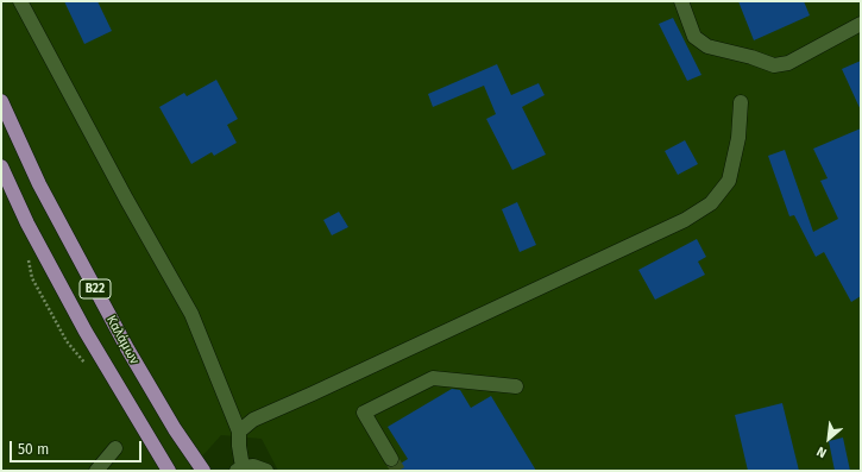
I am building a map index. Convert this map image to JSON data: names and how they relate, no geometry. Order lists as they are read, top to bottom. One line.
{"streets":{"main road":["B22","Καλάμων"]},"scale_bar":"50 m","north":"bottom left"}
